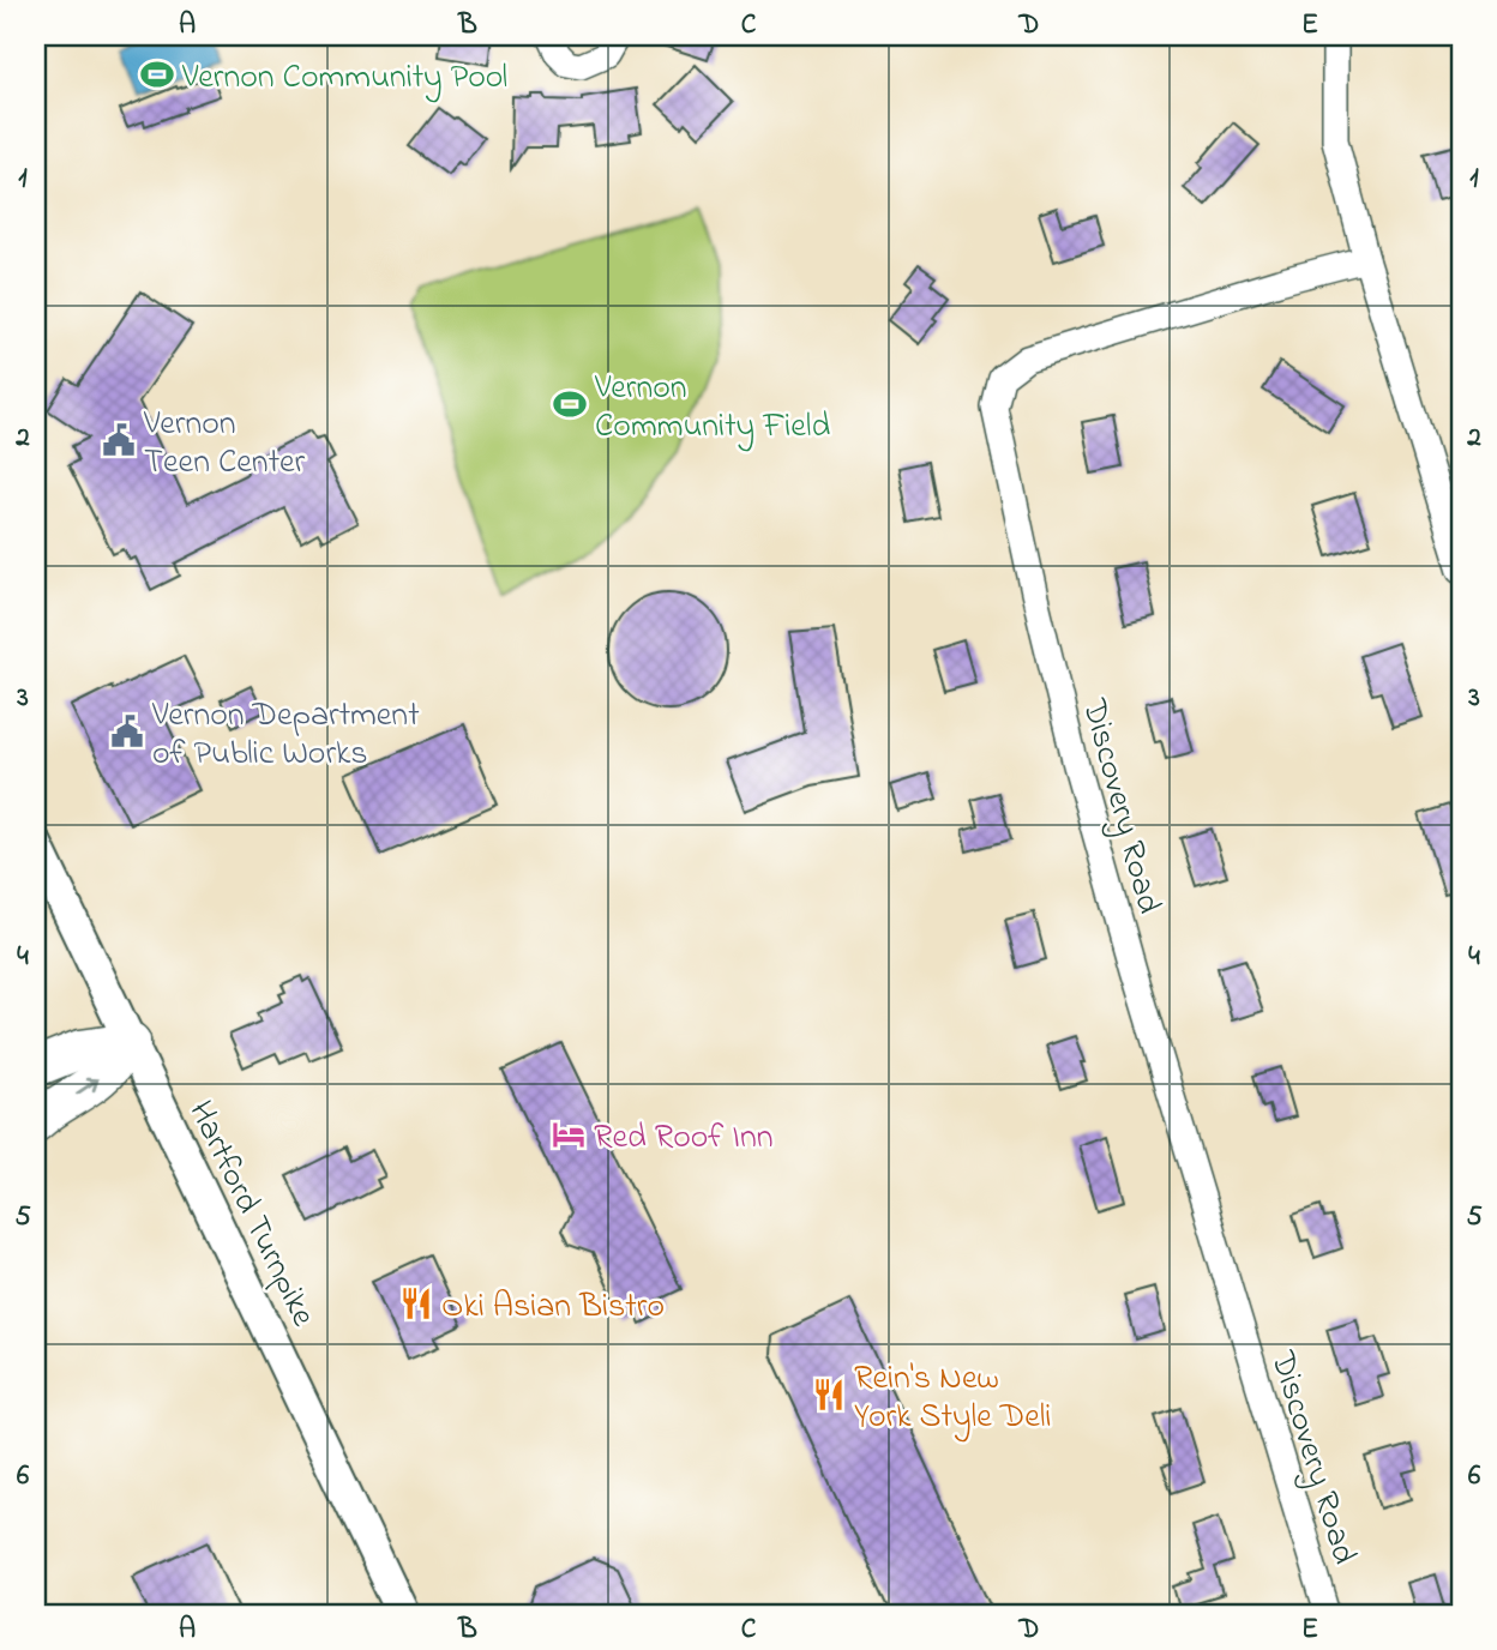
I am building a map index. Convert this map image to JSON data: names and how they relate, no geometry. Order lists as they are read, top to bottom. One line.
{"streets":{"main road":["Hartford Turnpike"],"street":["Discovery Road"]},"places":{"sports":["Vernon Community Pool","Vernon Community Field"],"public building":["Vernon Teen Center","Vernon Department of Public Works"],"hotel":["Red Roof Inn"],"restaurant":["Oki Asian Bistro","Rein's New York Style Deli"]},"grid":{"columns":["A","B","C","D","E"],"rows":["1","2","3","4","5","6"]}}
